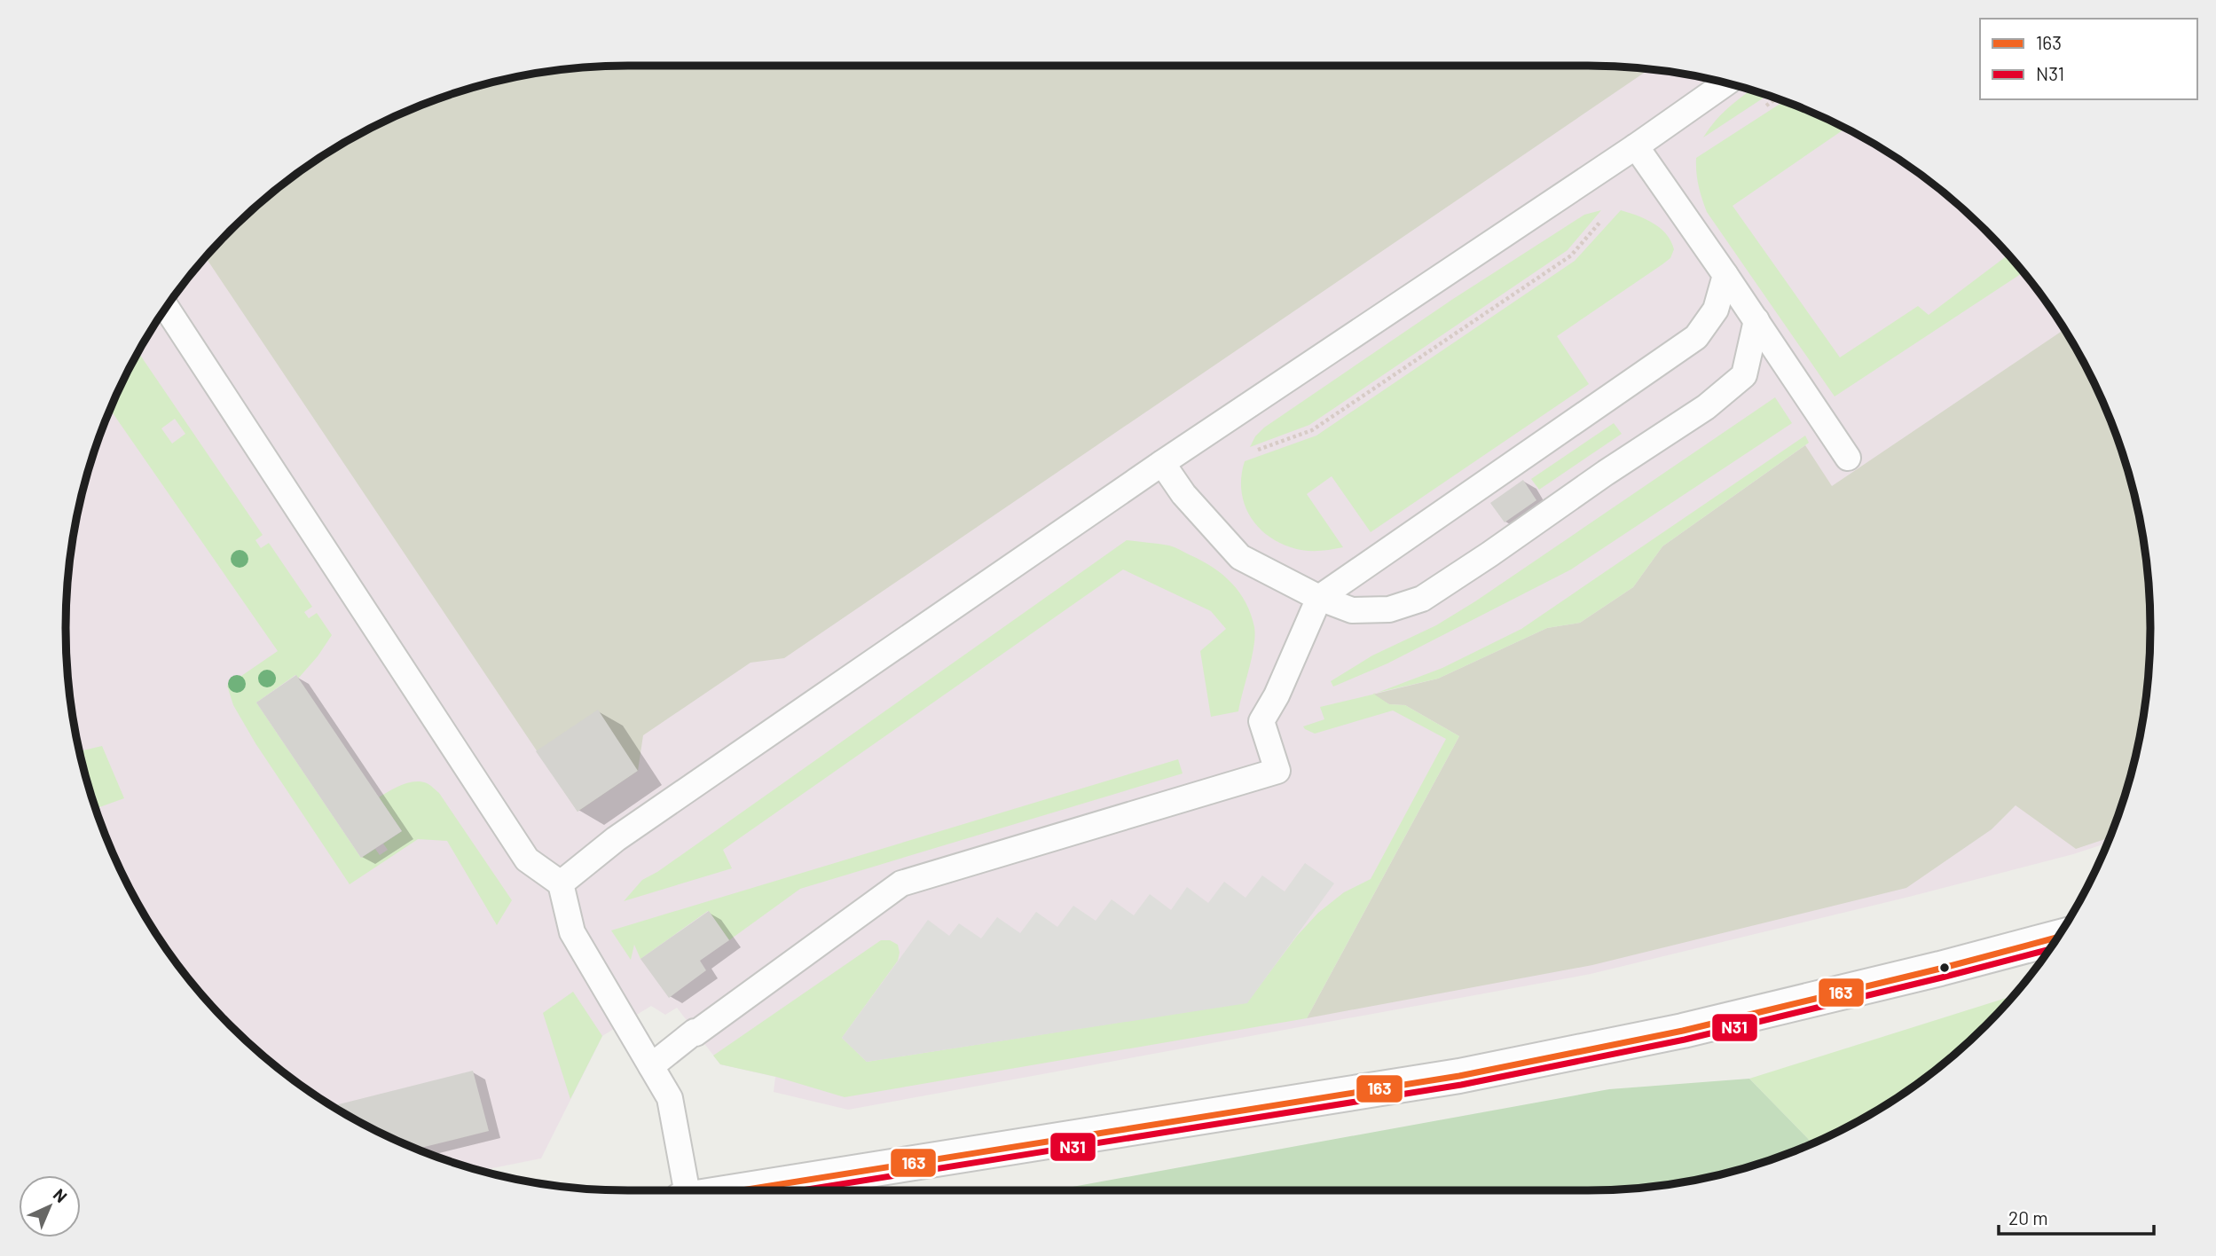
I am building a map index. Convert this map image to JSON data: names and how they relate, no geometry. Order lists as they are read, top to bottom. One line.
{"lines":["transit line 163","transit line N31"],"legend":["163","N31"],"scale_bar":"20 m","north":"top right"}
